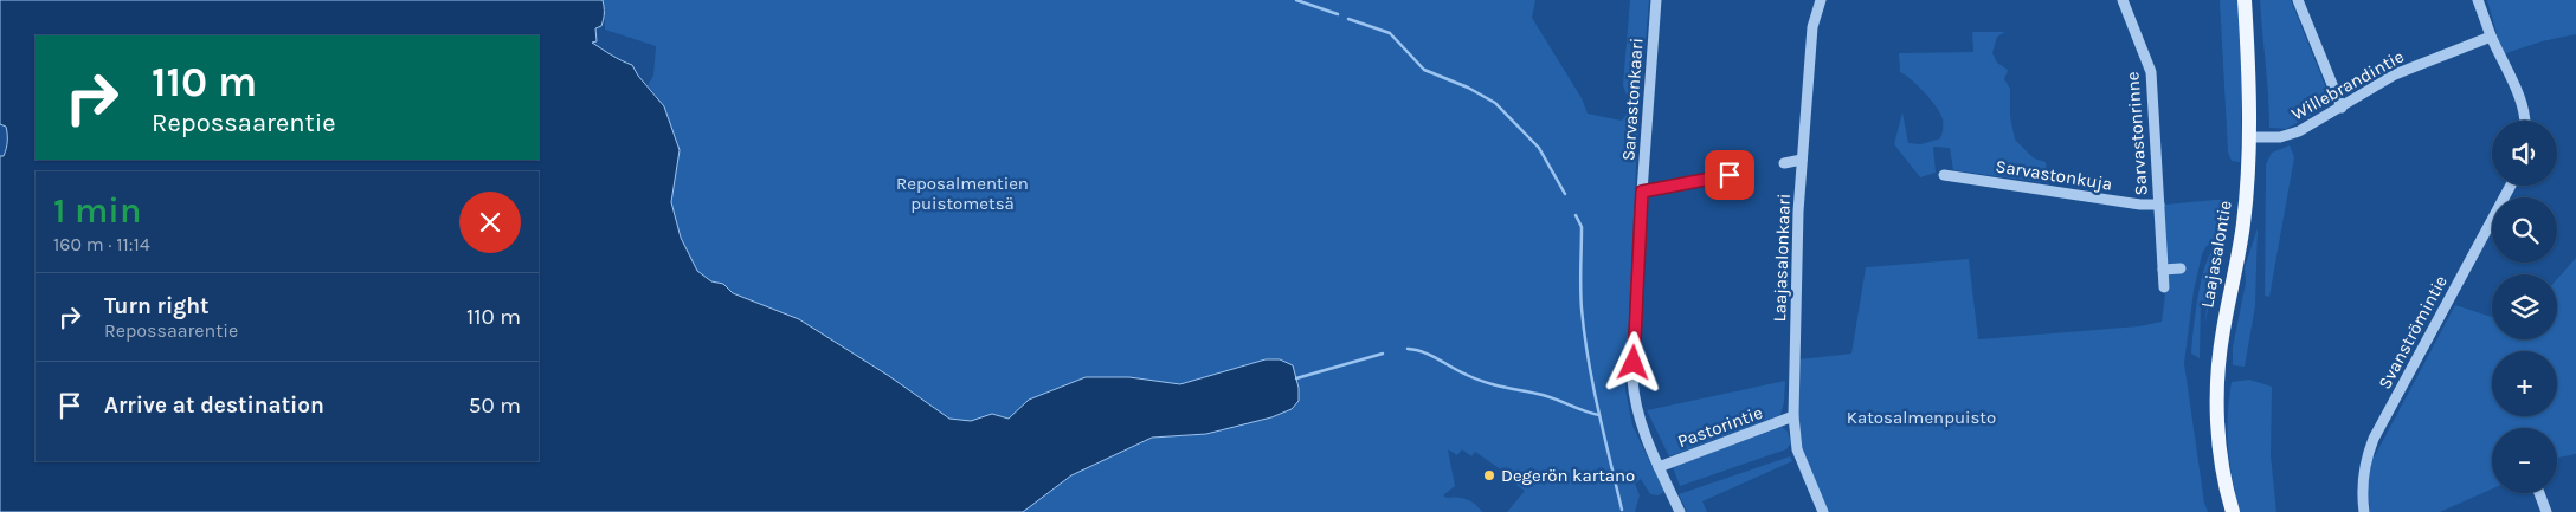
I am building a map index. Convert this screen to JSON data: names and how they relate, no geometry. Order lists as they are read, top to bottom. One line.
{"streets":{"main road":["Laajasalontie"],"street":["Willebrandintie","Sarvastonkaari","Sarvastonrinne","Sarvastonkuja","Laajasalonkaari","Svanströmintie","Pastorintie"]},"crossings":[["Willebrandintie","Laajasalontie"],["Sarvastonkaari","Pastorintie"],["Sarvastonrinne","Sarvastonkuja"],["Laajasalonkaari","Pastorintie"]],"parks":["Reposalmentien puistometsä","Katosalmenpuisto"],"places":["Degerön kartano"],"page":{"turn":["110 m","Repossaarentie"],"map_buttons":["+","−"],"heading":["1 min","160 m · 11:14"],"list":[{"name":"Turn right","note":"Repossaarentie","value":"110 m"},{"name":"Arrive at destination","value":"50 m"}]}}
